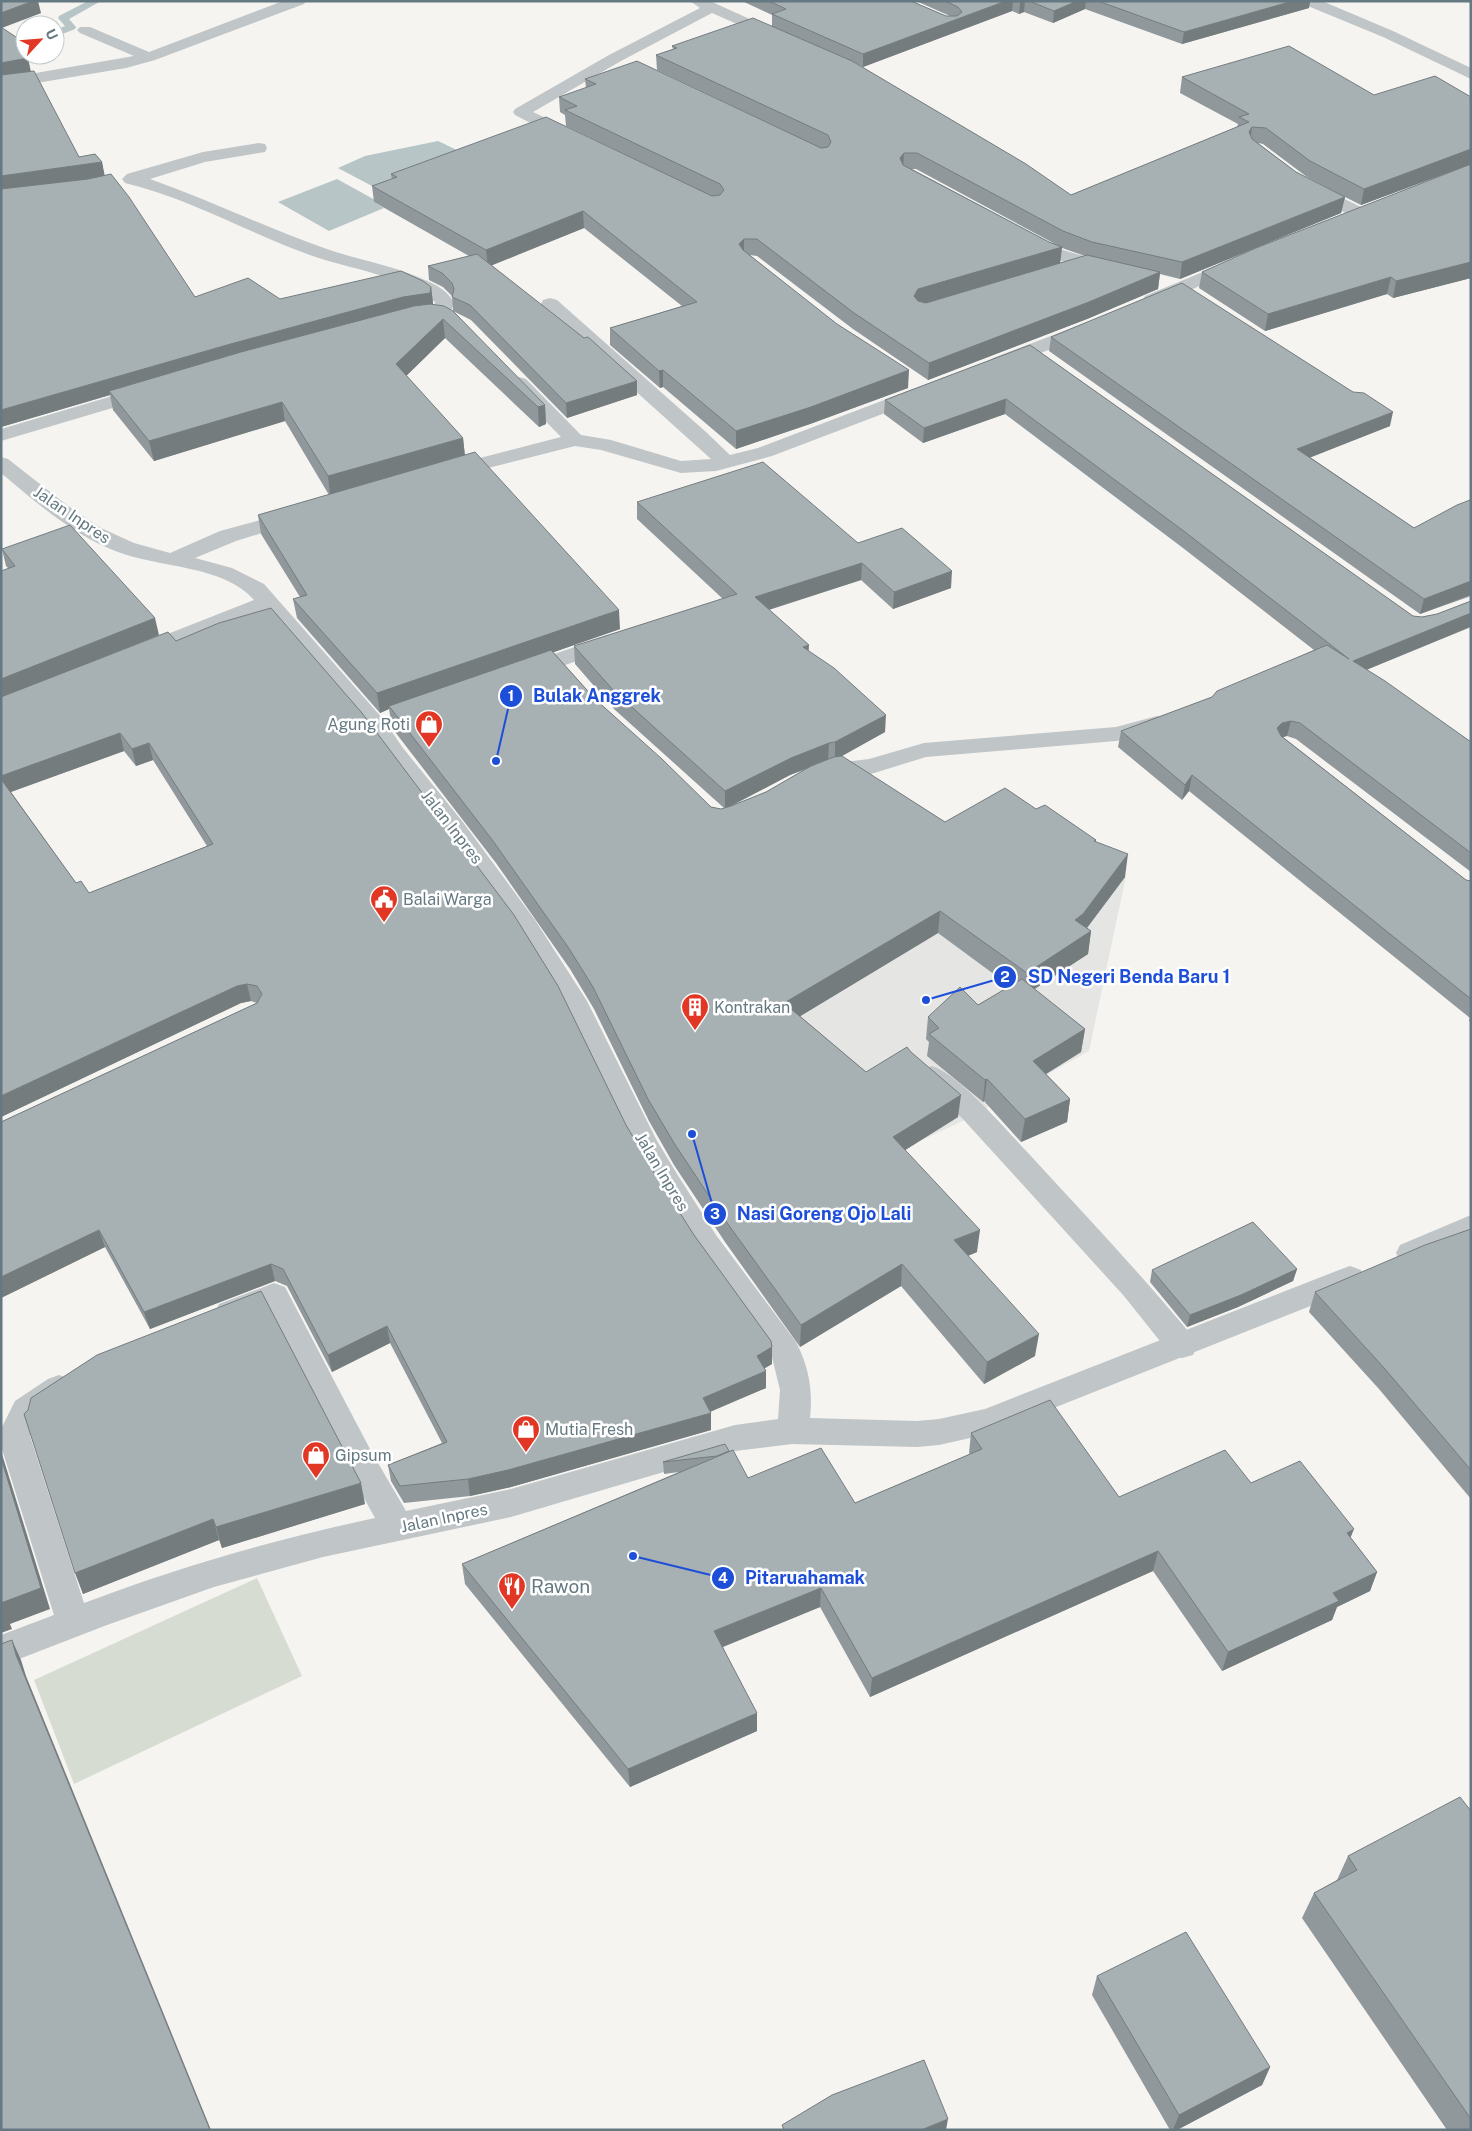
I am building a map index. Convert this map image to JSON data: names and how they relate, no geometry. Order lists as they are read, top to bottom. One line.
{"streets":{"street":["Jalan Inpres"]},"places":{"shop":["Agung Roti","Mutia Fresh","Gipsum"],"other":["Bulak Anggrek","SD Negeri Benda Baru 1","Nasi Goreng Ojo Lali","Pitaruahamak"],"public building":["Balai Warga"],"building":["Kontrakan"],"restaurant":["Rawon"]},"north":"top right"}
